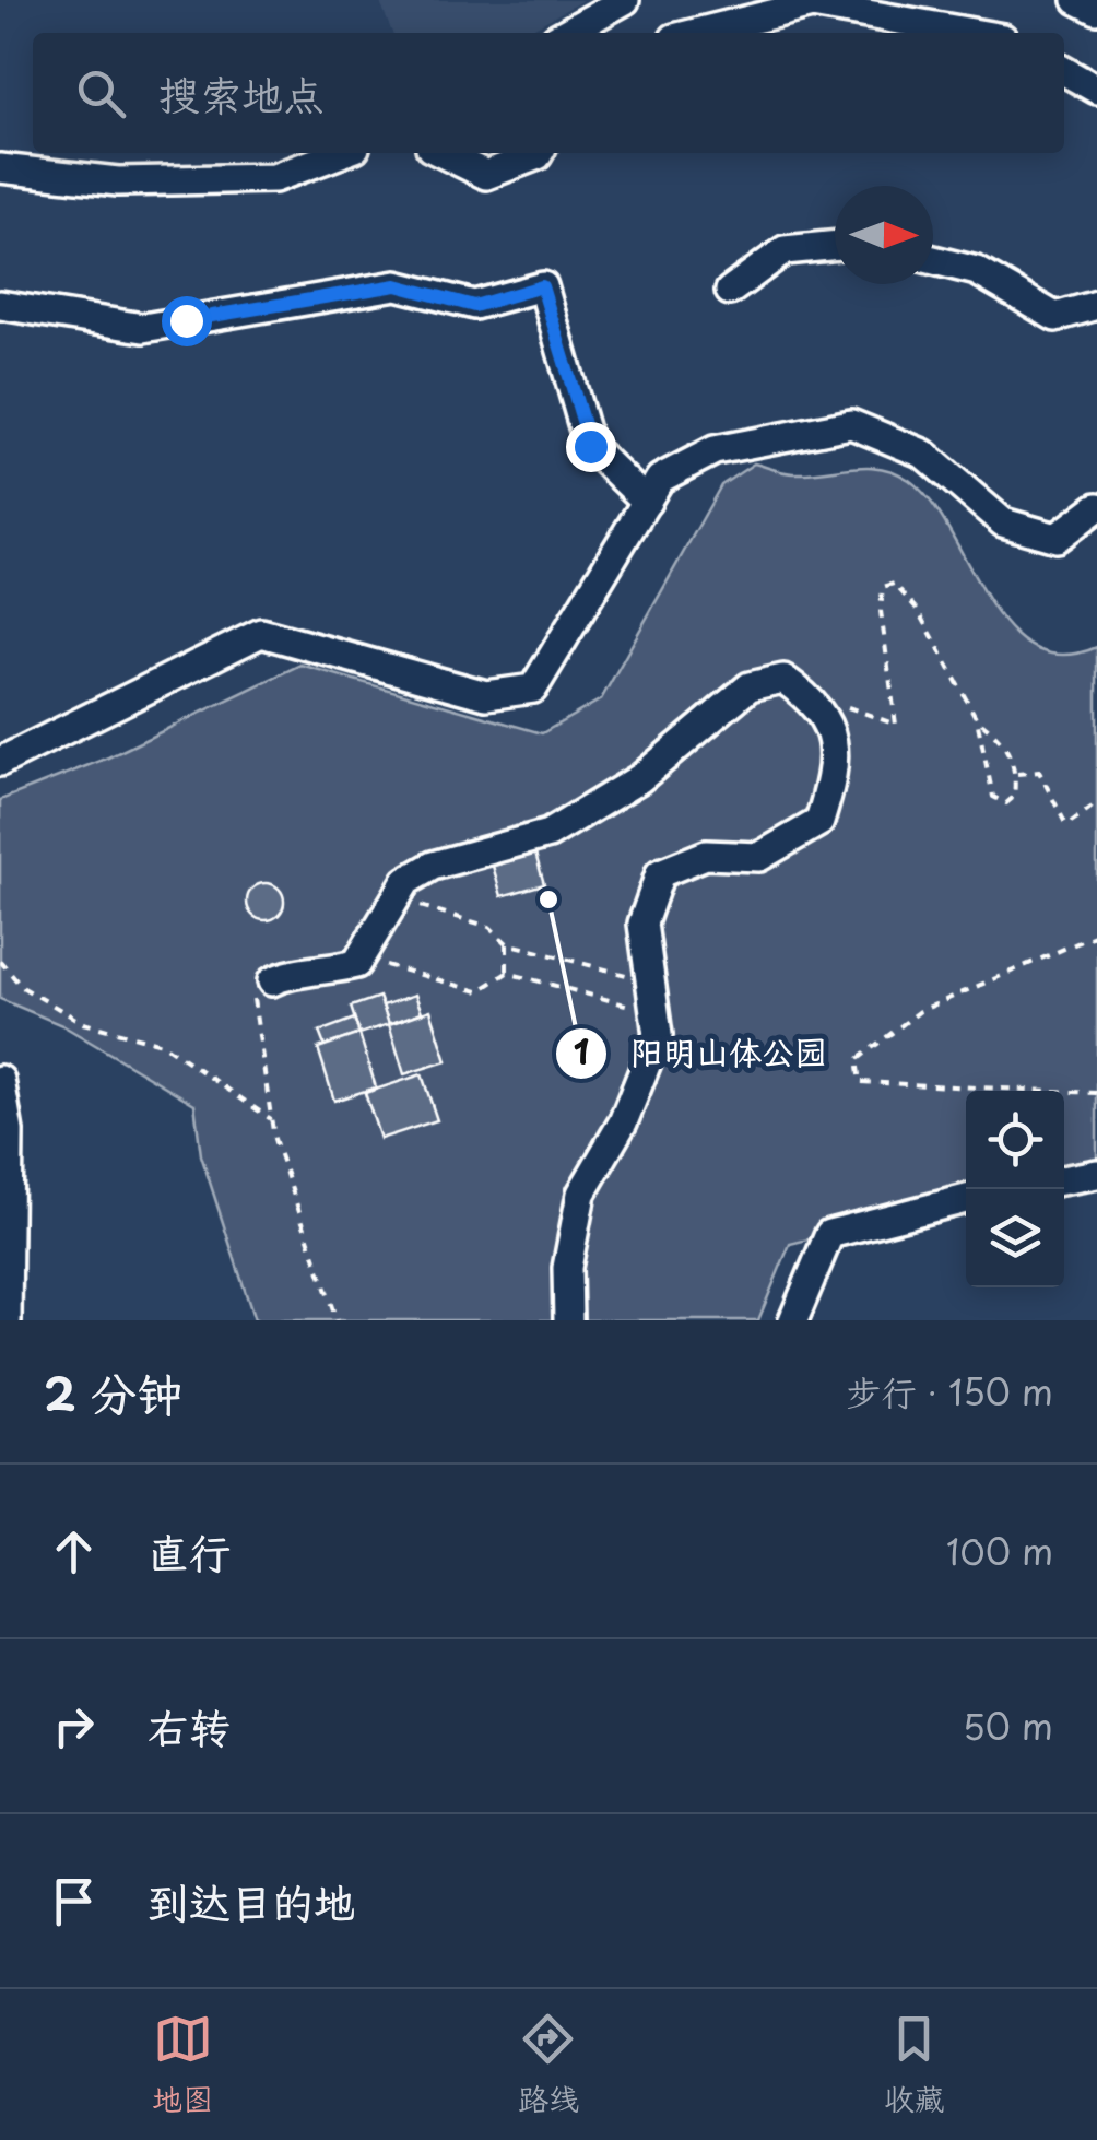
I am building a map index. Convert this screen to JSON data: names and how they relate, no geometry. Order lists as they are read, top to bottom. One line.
{"places":["阳明山体公园"],"north":"right","page":{"search":"搜索地点","heading":["2 分钟","步行 · 150 m"],"list":[["直行","100 m"],["右转","50 m"],"到达目的地"],"nav":["地图","路线","收藏"]}}
